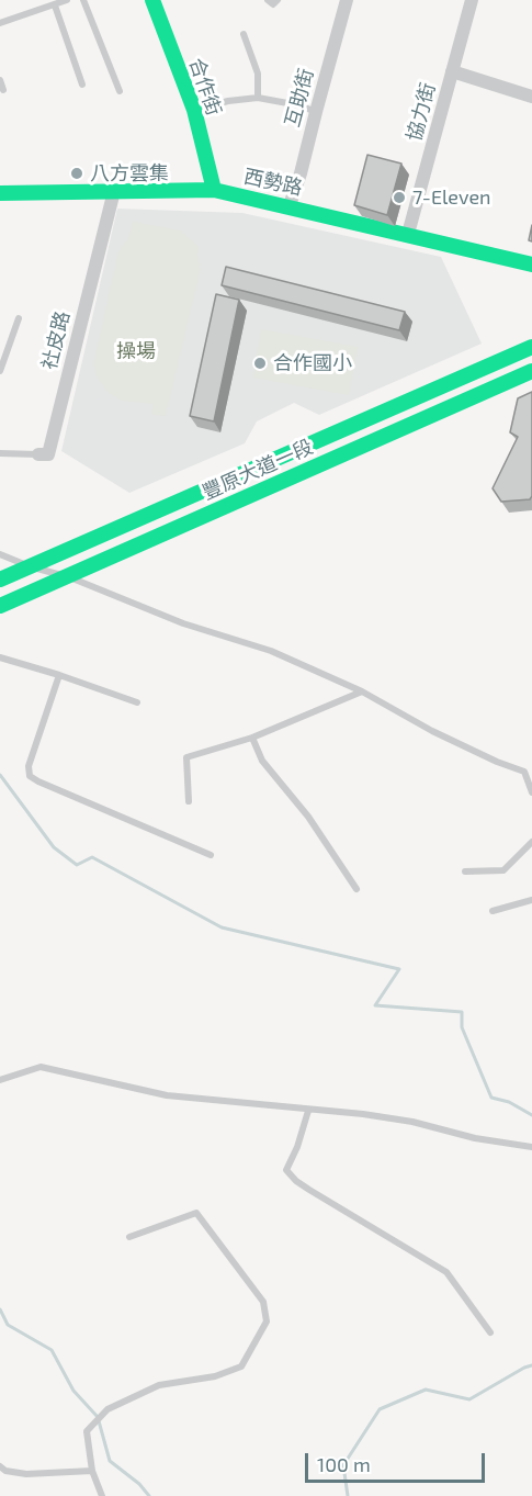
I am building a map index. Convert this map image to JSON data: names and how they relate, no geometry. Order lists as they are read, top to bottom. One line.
{"streets":{"street":["合作街","互助街","協力街","西勢路","社皮路","豐原大道一段"]},"crossings":[["合作街","西勢路"],["互助街","西勢路"],["協力街","西勢路"],["西勢路","社皮路"]],"parks":["操場"],"places":["八方雲集","7-Eleven","合作國小"],"scale_bar":"100 m"}
